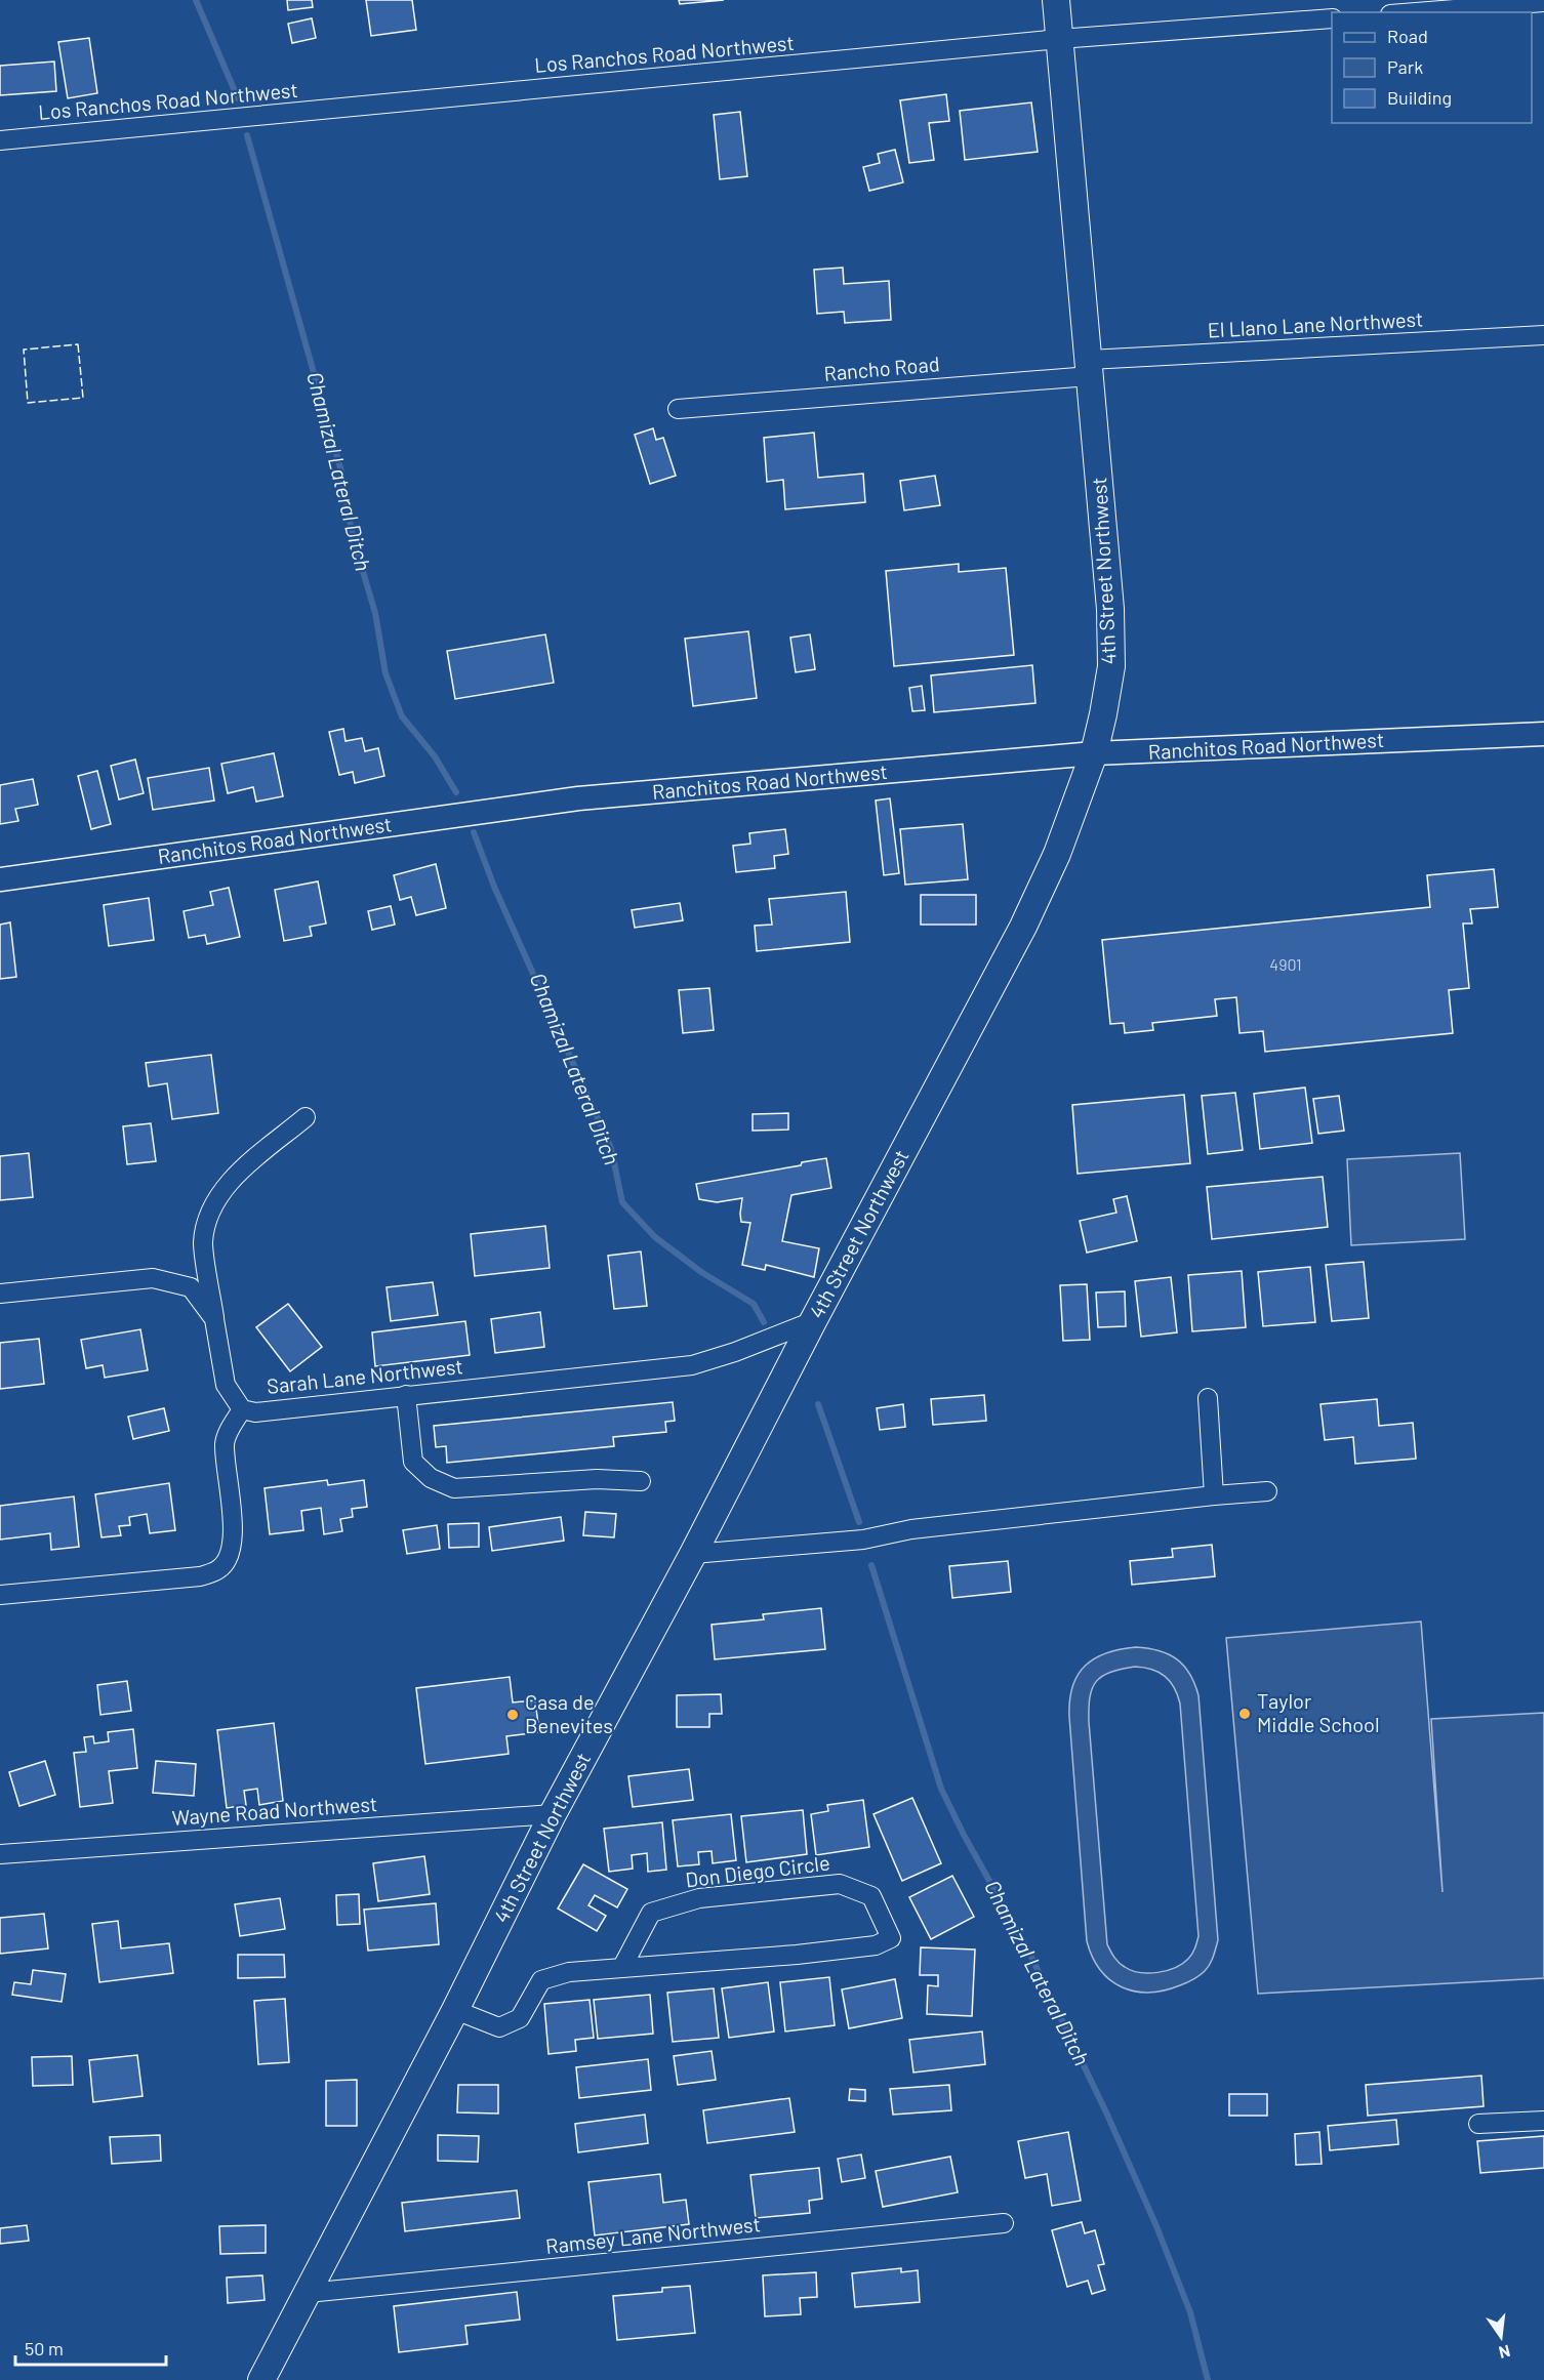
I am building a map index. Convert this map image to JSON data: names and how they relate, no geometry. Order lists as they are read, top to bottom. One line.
{"streets":{"main road":["4th Street Northwest"],"street":["Los Ranchos Road Northwest","El Llano Lane Northwest","Rancho Road","Ranchitos Road Northwest","Sarah Lane Northwest","Wayne Road Northwest","Don Diego Circle","Ramsey Lane Northwest"]},"crossings":[["Los Ranchos Road Northwest","4th Street Northwest"],["El Llano Lane Northwest","Rancho Road"],["El Llano Lane Northwest","4th Street Northwest"],["Rancho Road","4th Street Northwest"],["4th Street Northwest","Ranchitos Road Northwest"],["4th Street Northwest","Sarah Lane Northwest"],["4th Street Northwest","Wayne Road Northwest"],["4th Street Northwest","Don Diego Circle"],["4th Street Northwest","Ramsey Lane Northwest"]],"water":["Chamizal Lateral Ditch"],"places":["Taylor Middle School","Casa de Benevites"],"house_numbers":["4901"],"legend":["Road","Park","Building"],"scale_bar":"50 m","north":"bottom"}
